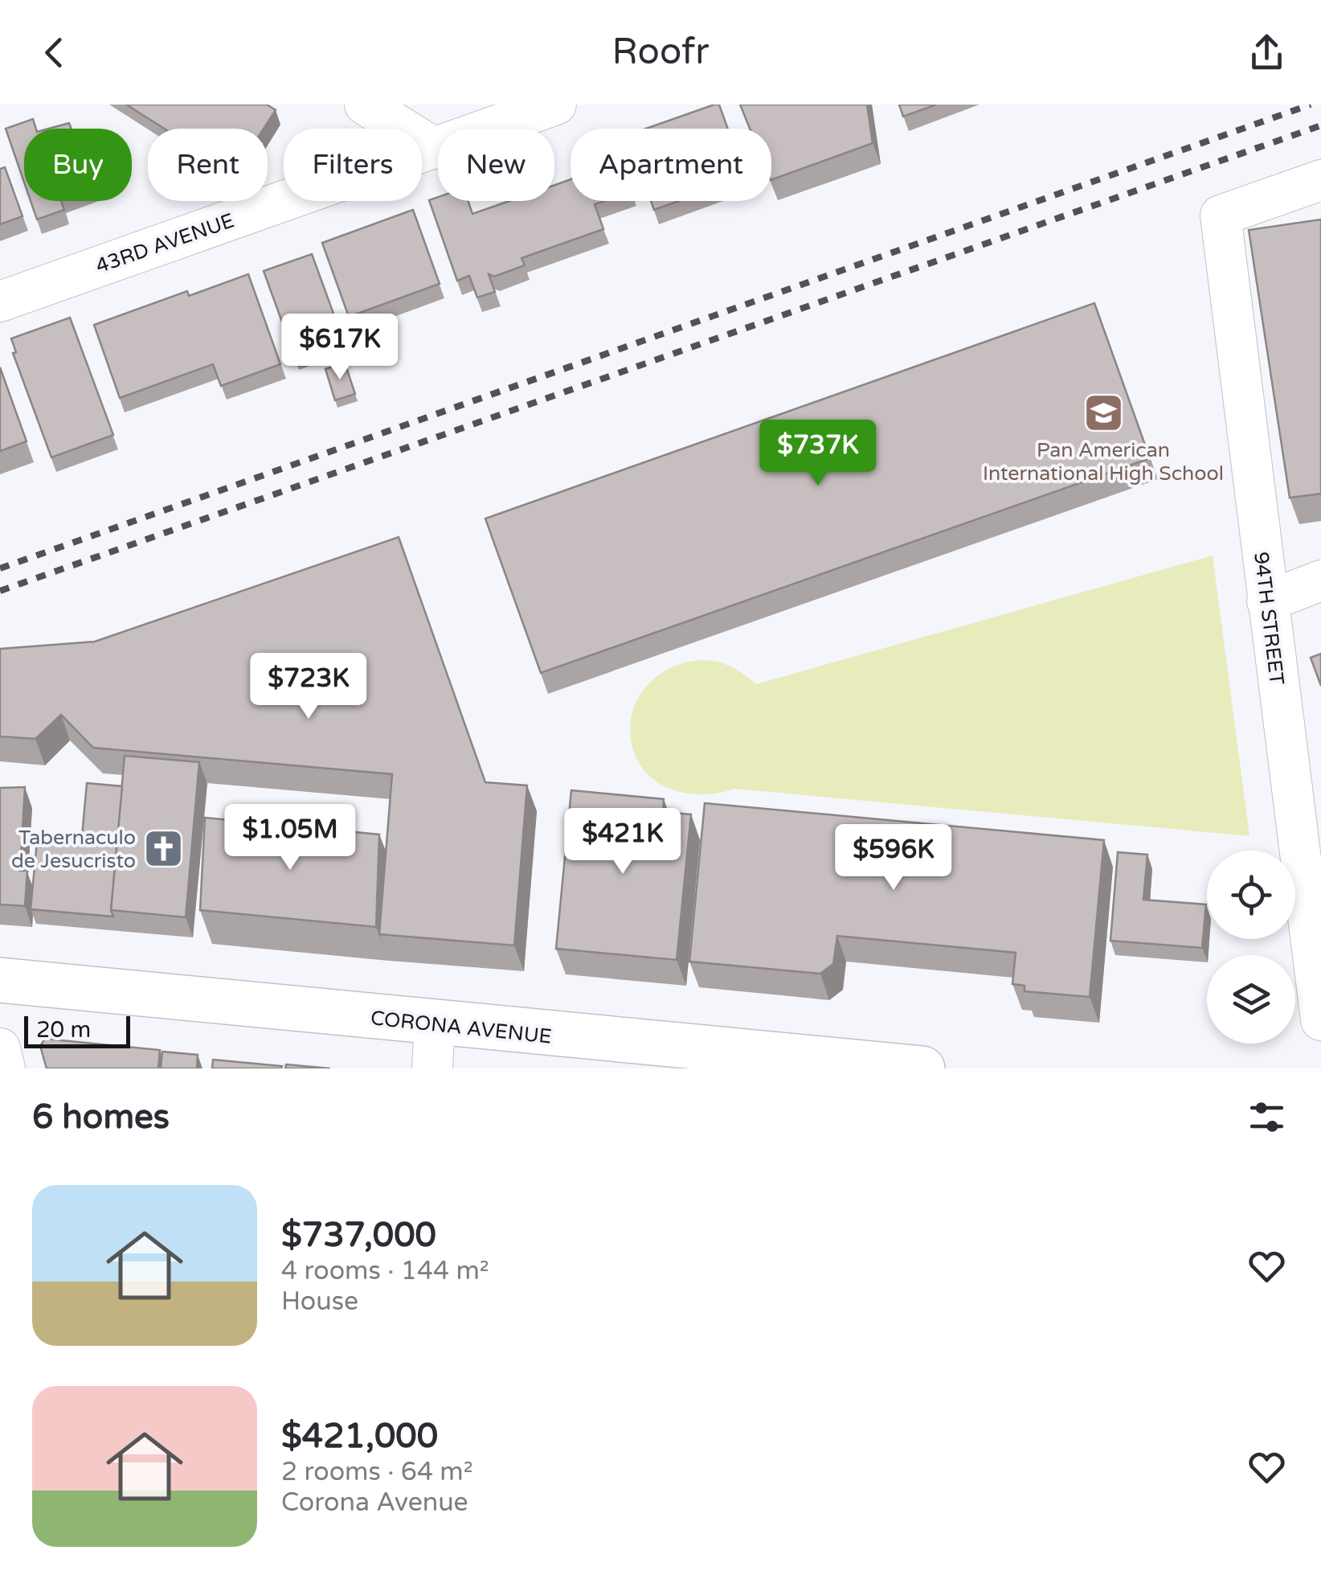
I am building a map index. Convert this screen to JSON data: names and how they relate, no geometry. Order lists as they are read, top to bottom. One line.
{"streets":{"street":["43RD AVENUE","94TH STREET","CORONA AVENUE"]},"places":{"school or university":["Pan American International High School"],"church":["Tabernaculo de Jesucristo"]},"scale_bar":"20 m","page":{"header":"Roofr","chip":["Buy","Rent","Filters","New","Apartment"],"price":["$617K","$737K","$723K","$1.05M","$421K","$596K"],"scale":"20 m","heading":"6 homes","list":[{"name":"$737,000","note":"4 rooms · 144 m² · House"},{"name":"$421,000","note":"2 rooms · 64 m² · Corona Avenue"}]}}
